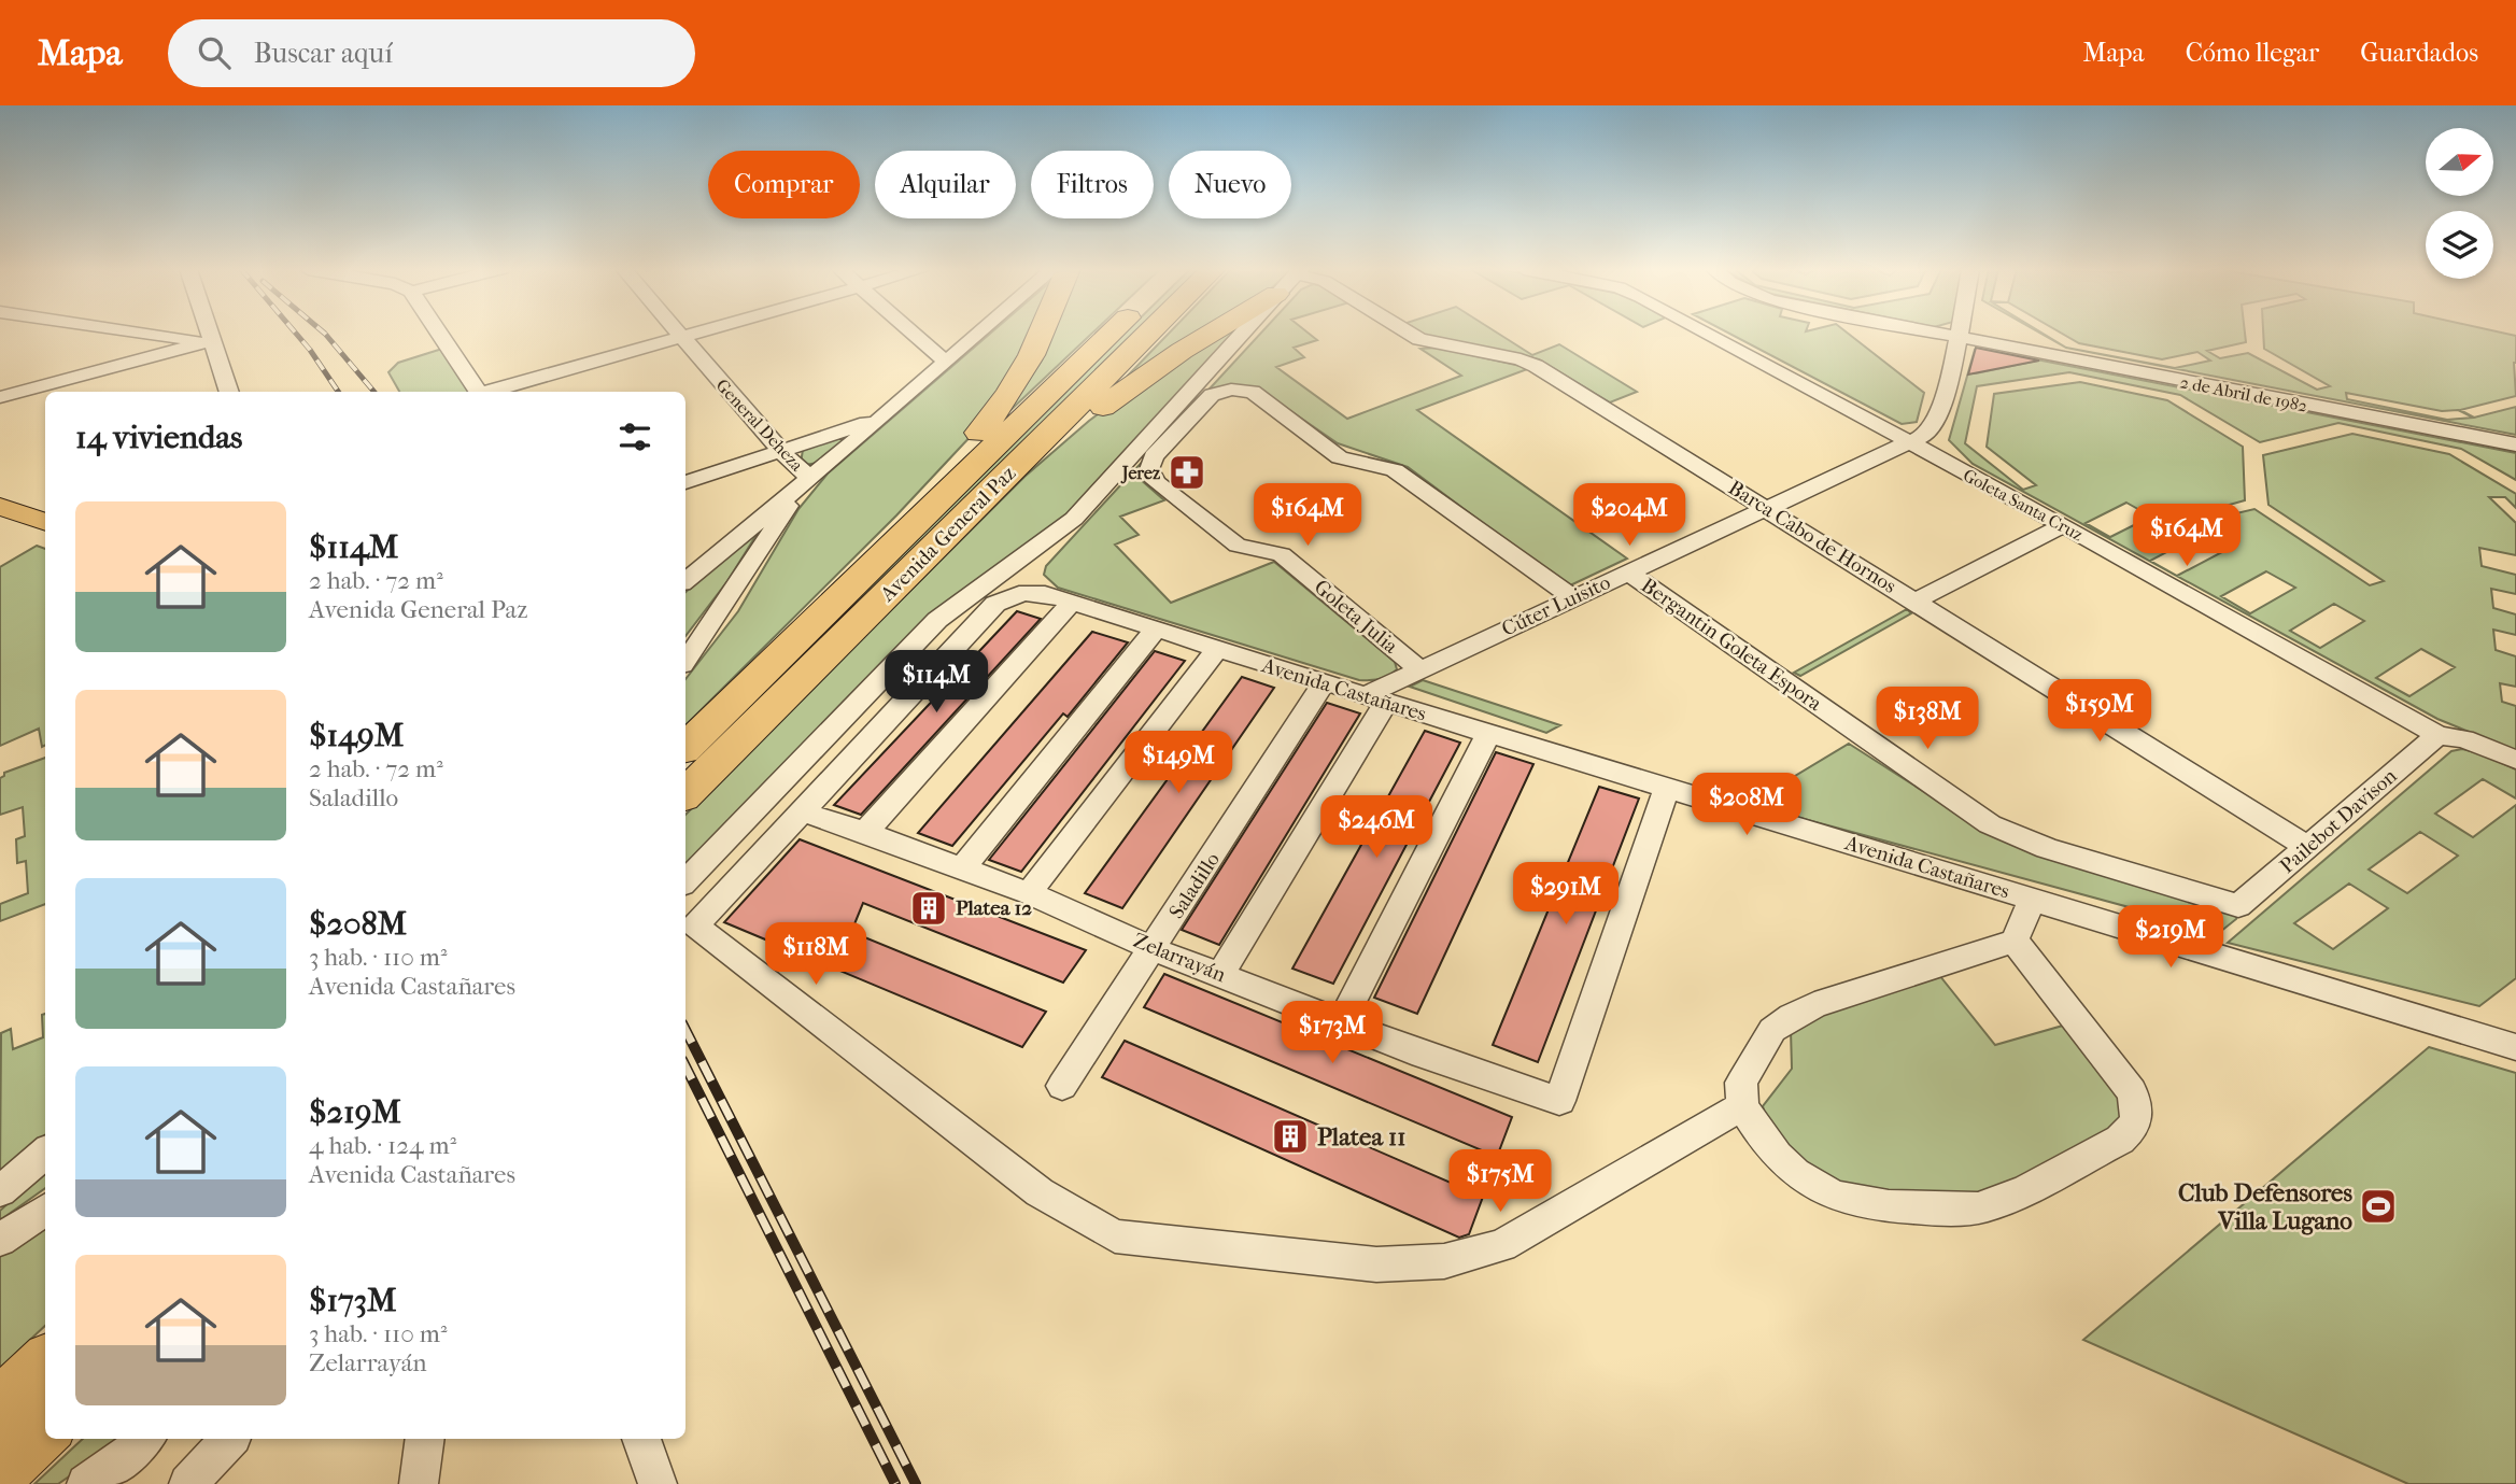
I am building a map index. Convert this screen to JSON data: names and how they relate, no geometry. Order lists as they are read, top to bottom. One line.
{"streets":{"highway":["Avenida General Paz"],"street":["2 de Abril de 1982","General Deheza","Goleta Santa Cruz","Barca Cabo de Hornos","Cúter Luisito","Goleta Julia","Bergantin Goleta Espora","Avenida Castañares","Pailebot Davison","Saladillo","Zelarrayán"]},"crossings":[["Goleta Santa Cruz","Cúter Luisito"],["Goleta Santa Cruz","Pailebot Davison"],["Barca Cabo de Hornos","Cúter Luisito"],["Barca Cabo de Hornos","Pailebot Davison"],["Cúter Luisito","Goleta Julia"],["Cúter Luisito","Bergantin Goleta Espora"],["Cúter Luisito","Avenida Castañares"],["Bergantin Goleta Espora","Pailebot Davison"],["Avenida Castañares","Saladillo"],["Avenida Castañares","Zelarrayán"],["Saladillo","Zelarrayán"]],"places":{"pharmacy":["Jerez"],"building":["Platea 12","Platea 11"],"sports":["Club Defensores Villa Lugano"]},"north":"right","page":{"header":"Mapa","search":"Buscar aquí","nav":["Mapa","Cómo llegar","Guardados"],"chip":["Comprar","Alquilar","Filtros","Nuevo"],"heading":"14 viviendas","list":[{"name":"$114M","note":"2 hab. · 72 m² · Avenida General Paz"},{"name":"$149M","note":"2 hab. · 72 m² · Saladillo"},{"name":"$208M","note":"3 hab. · 110 m² · Avenida Castañares"},{"name":"$219M","note":"4 hab. · 124 m² · Avenida Castañares"},{"name":"$173M","note":"3 hab. · 110 m² · Zelarrayán"}],"price":["$164M","$204M","$164M","$114M","$159M","$138M","$149M","$208M","$246M","$291M","$219M","$118M","$173M","$175M"]}}
